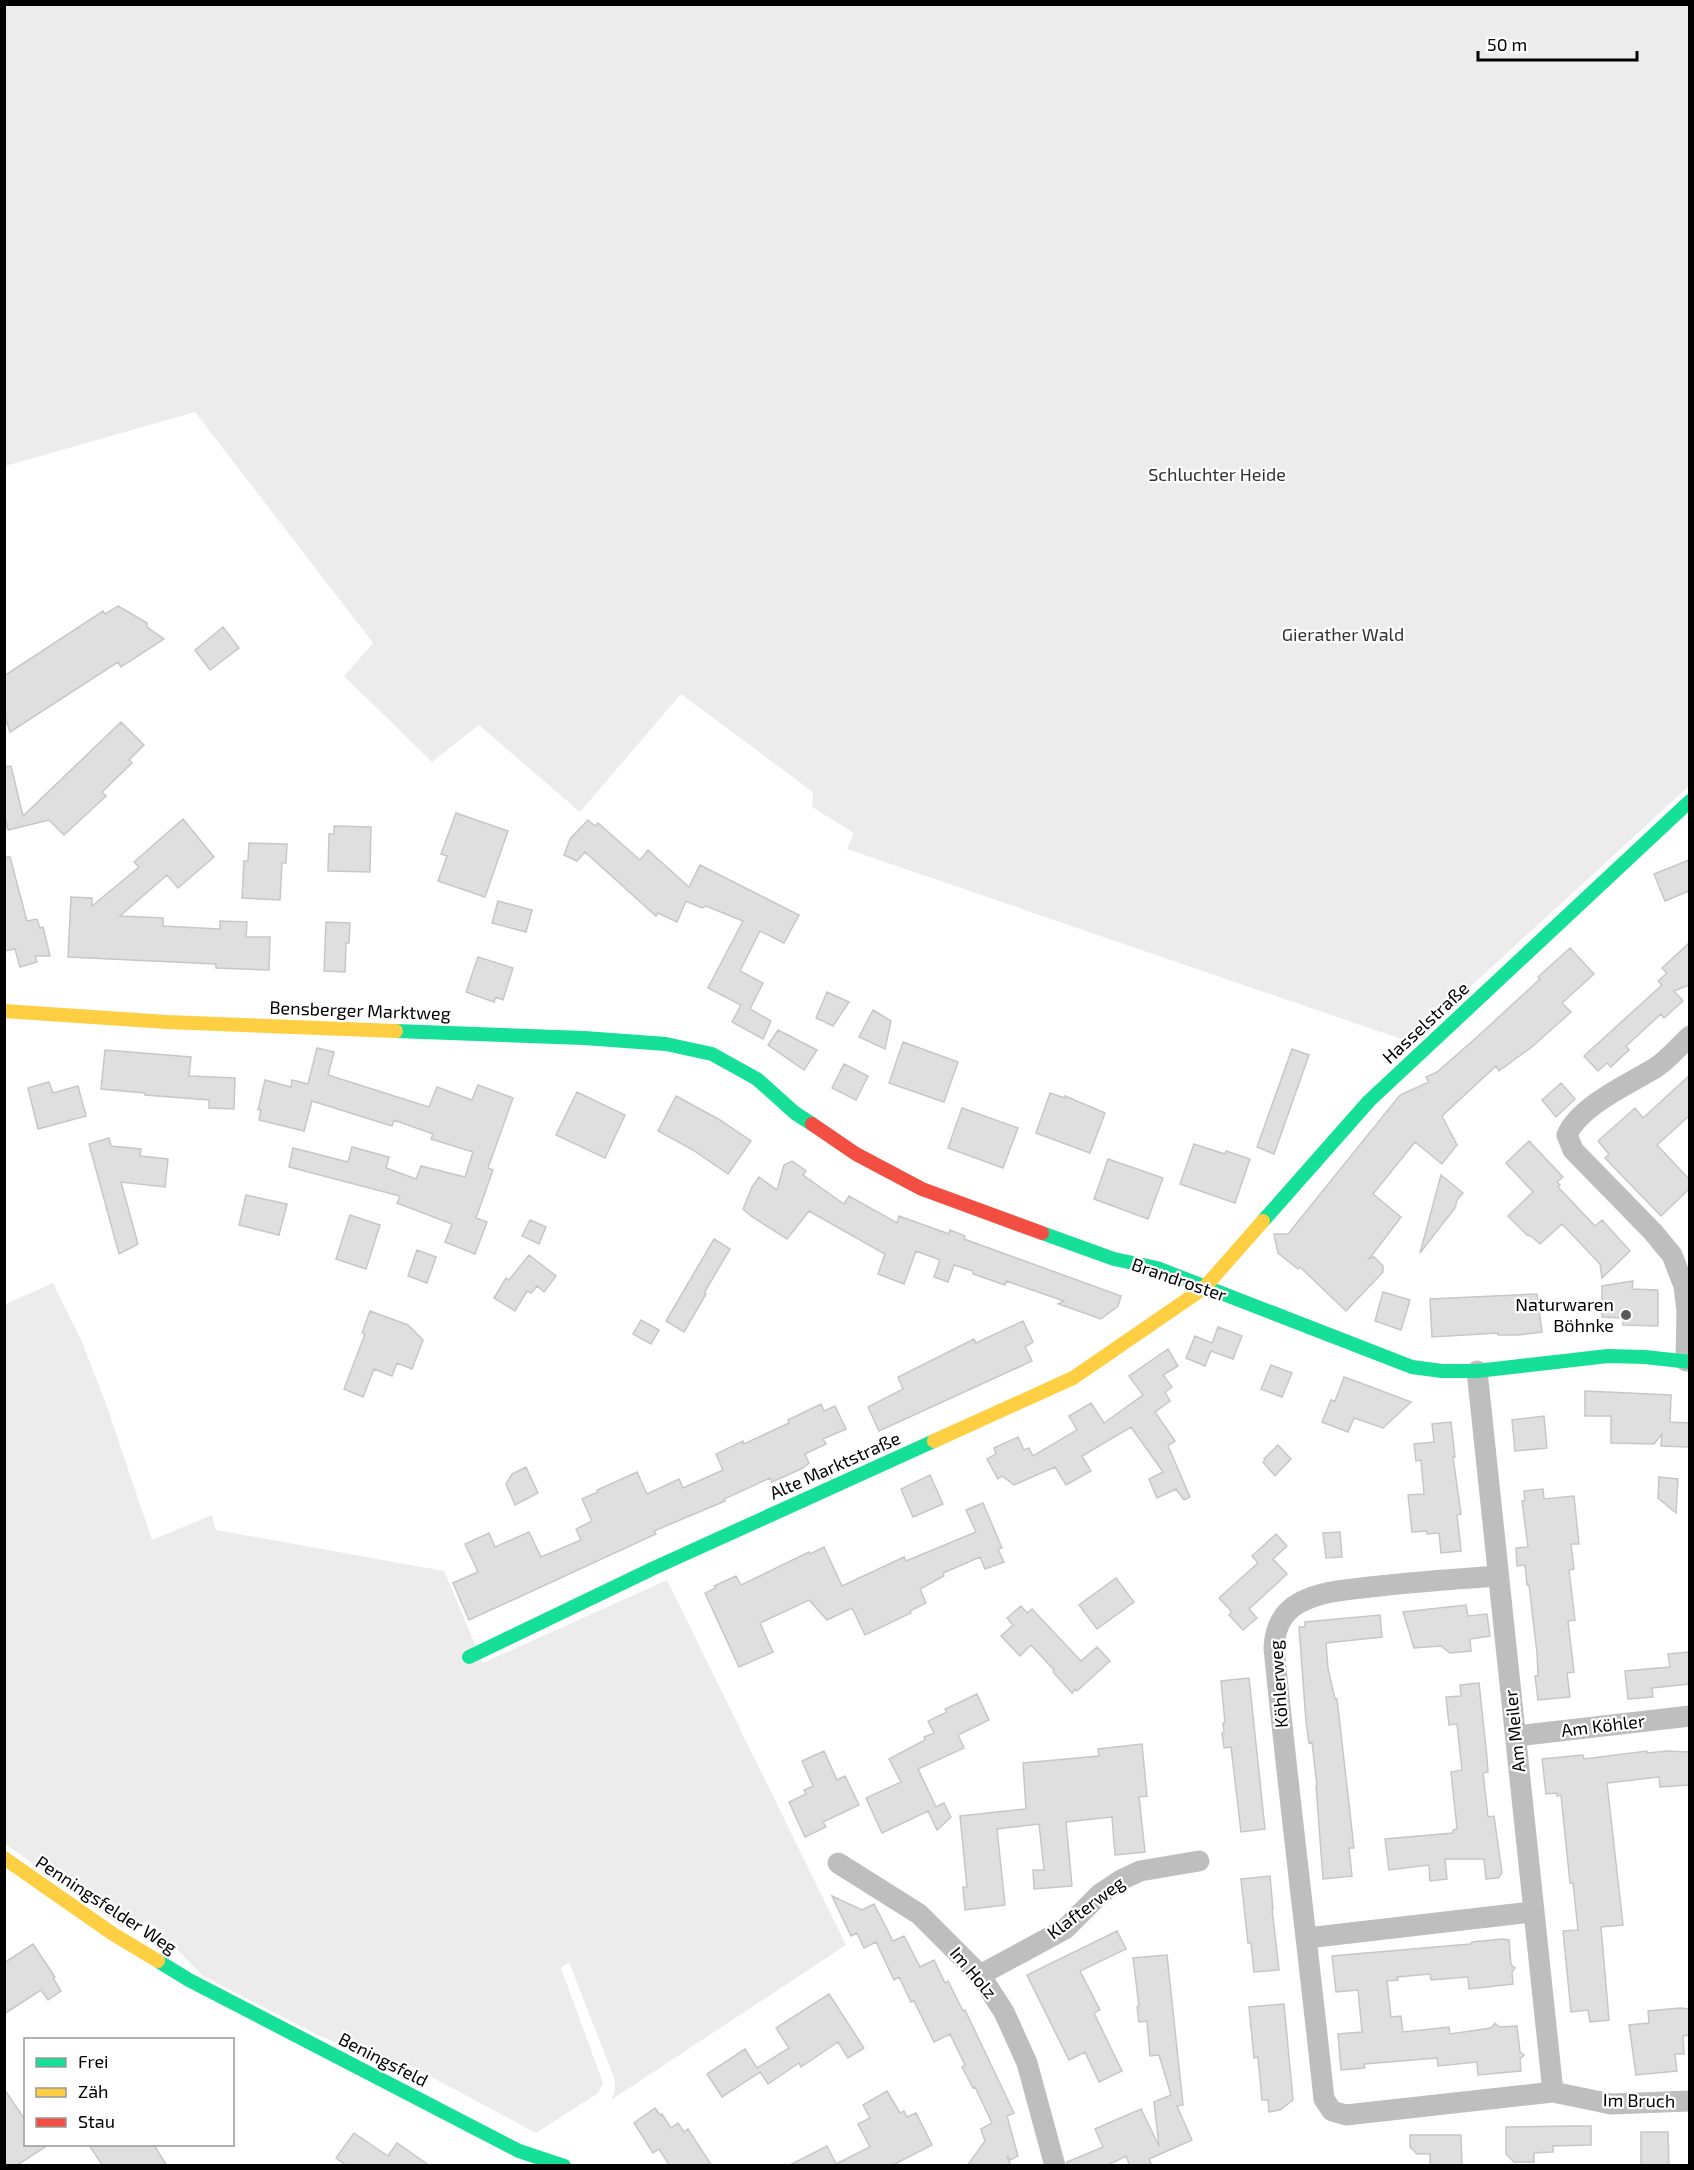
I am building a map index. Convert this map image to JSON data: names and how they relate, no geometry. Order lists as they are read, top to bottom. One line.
{"streets":{"street":["Bensberger Marktweg","Hasselstraße","Brandroster","Alte Marktstraße","Köhlerweg","Am Köhler","Am Meiler","Penningsfelder Weg","Klafterweg","Im Holz","Beningsfeld","Im Bruch"]},"crossings":[["Bensberger Marktweg","Brandroster"],["Hasselstraße","Brandroster"],["Hasselstraße","Alte Marktstraße"],["Brandroster","Alte Marktstraße"],["Brandroster","Am Meiler"],["Köhlerweg","Am Meiler"],["Köhlerweg","Im Bruch"],["Am Köhler","Am Meiler"],["Am Meiler","Im Bruch"],["Penningsfelder Weg","Beningsfeld"],["Klafterweg","Im Holz"]],"parks":["Schluchter Heide","Gierather Wald"],"places":["Naturwaren Böhnke"],"legend":["Frei","Zäh","Stau"],"scale_bar":"50 m"}
